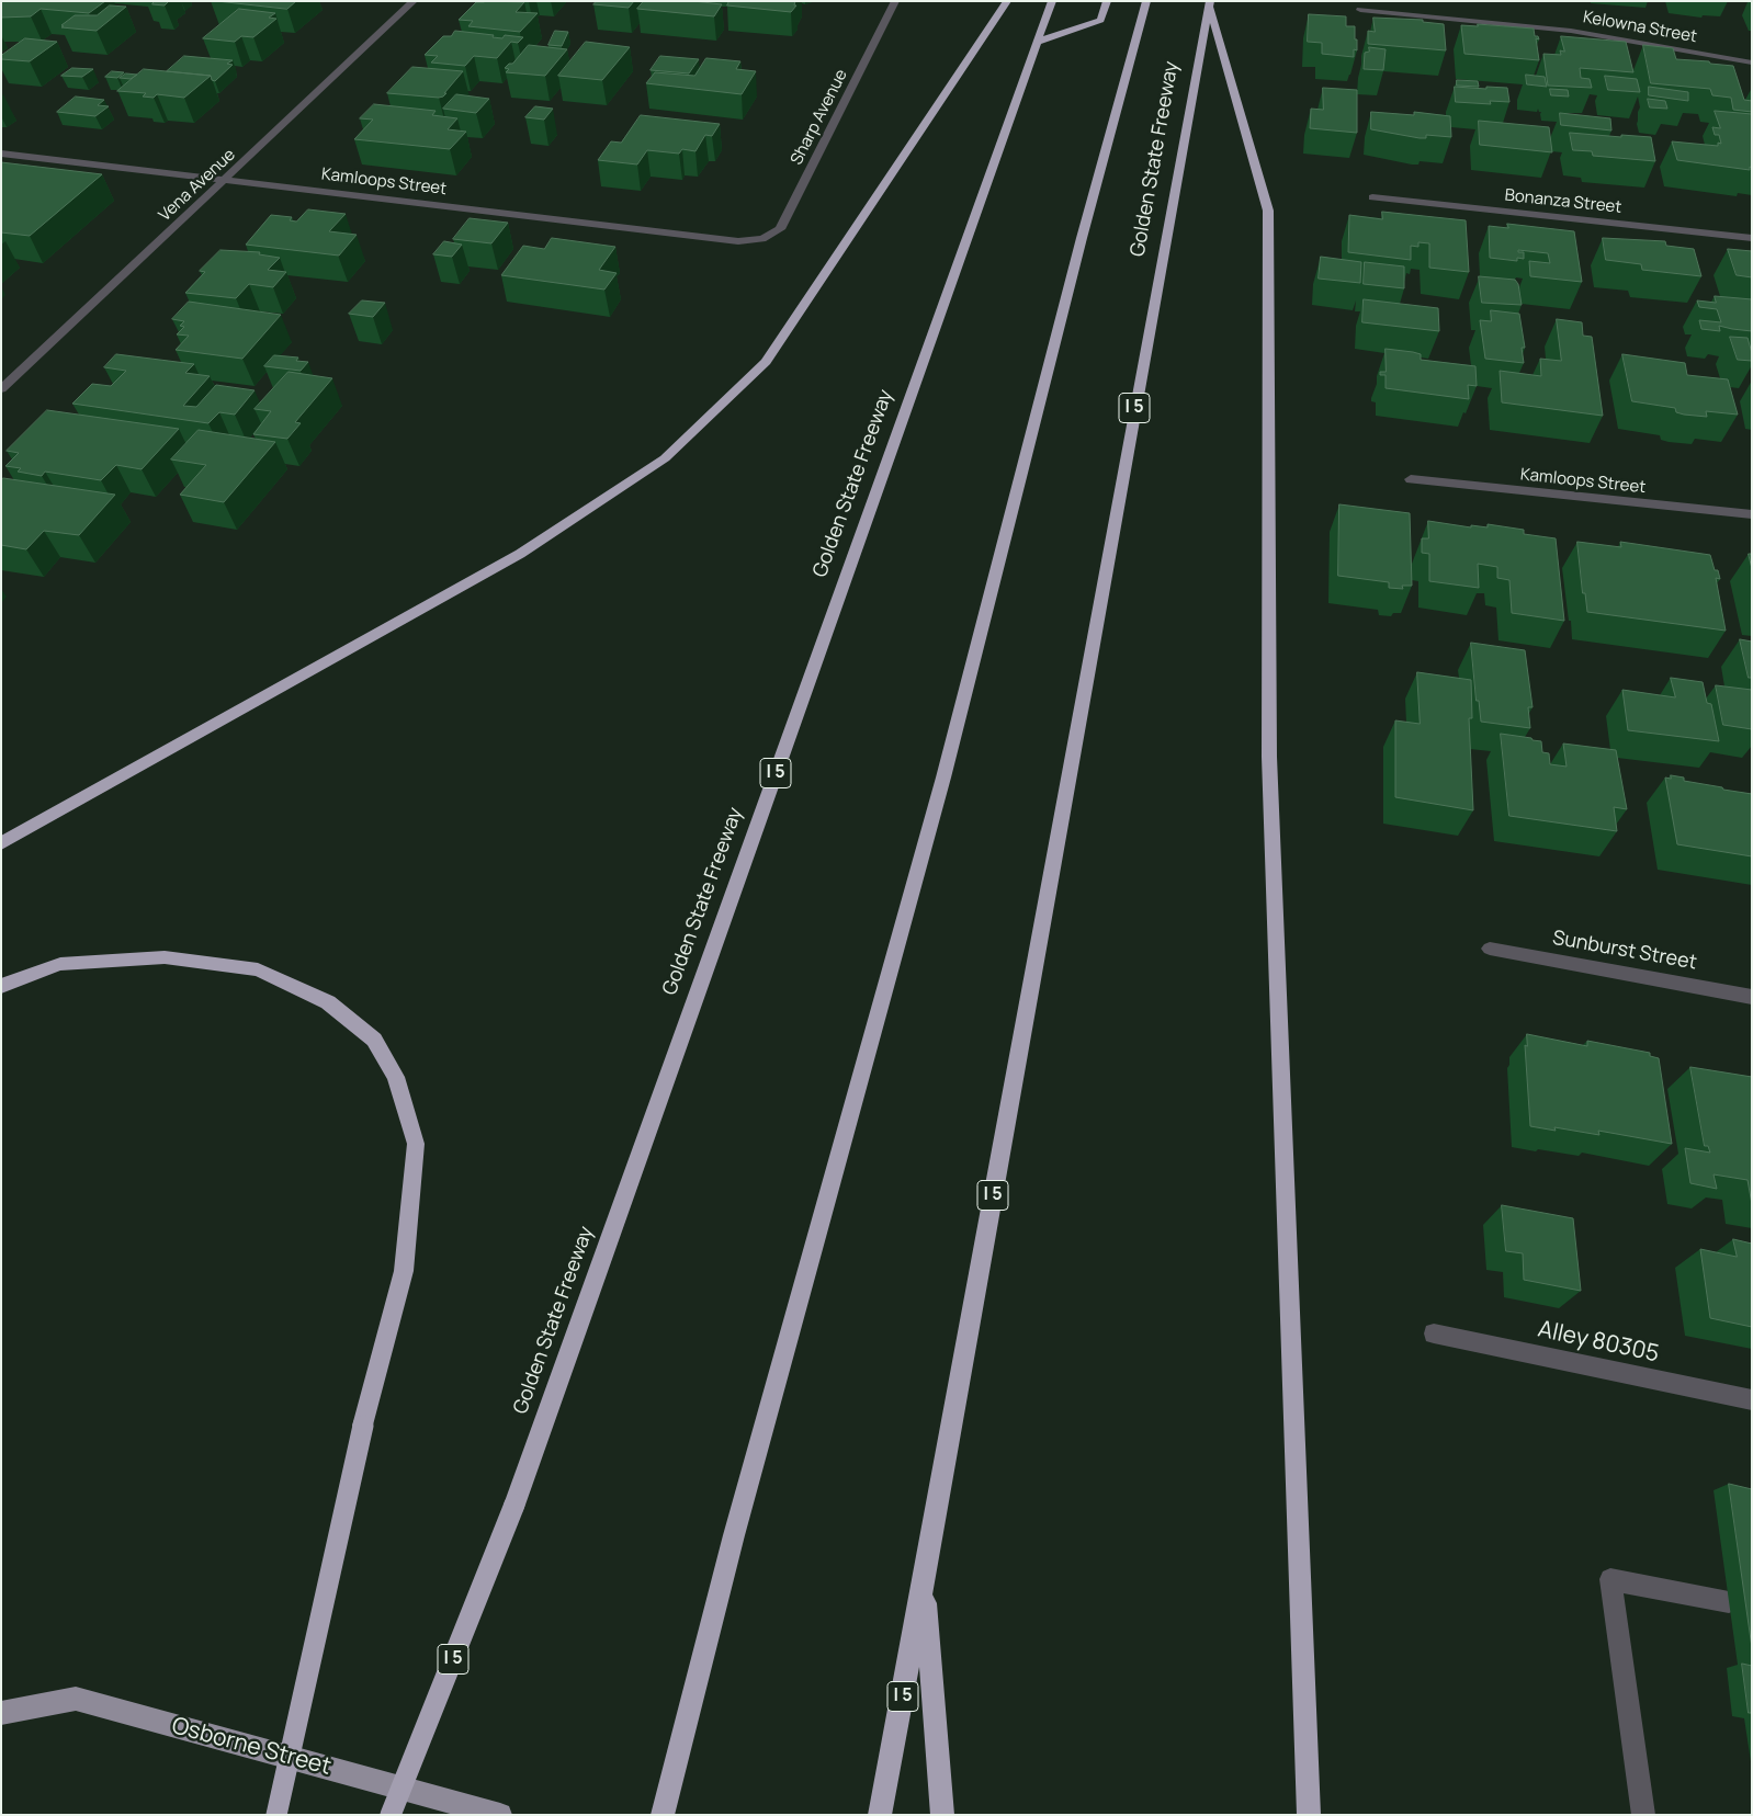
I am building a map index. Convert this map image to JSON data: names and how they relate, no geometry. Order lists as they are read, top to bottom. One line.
{"streets":{"highway":["Golden State Freeway","I 5"],"main road":["Osborne Street"],"street":["Kelowna Street","Sharp Avenue","Kamloops Street","Vena Avenue","Bonanza Street","Sunburst Street","Alley 80305"]},"crossings":[["Sharp Avenue","Kamloops Street"],["Kamloops Street","Vena Avenue"]]}
